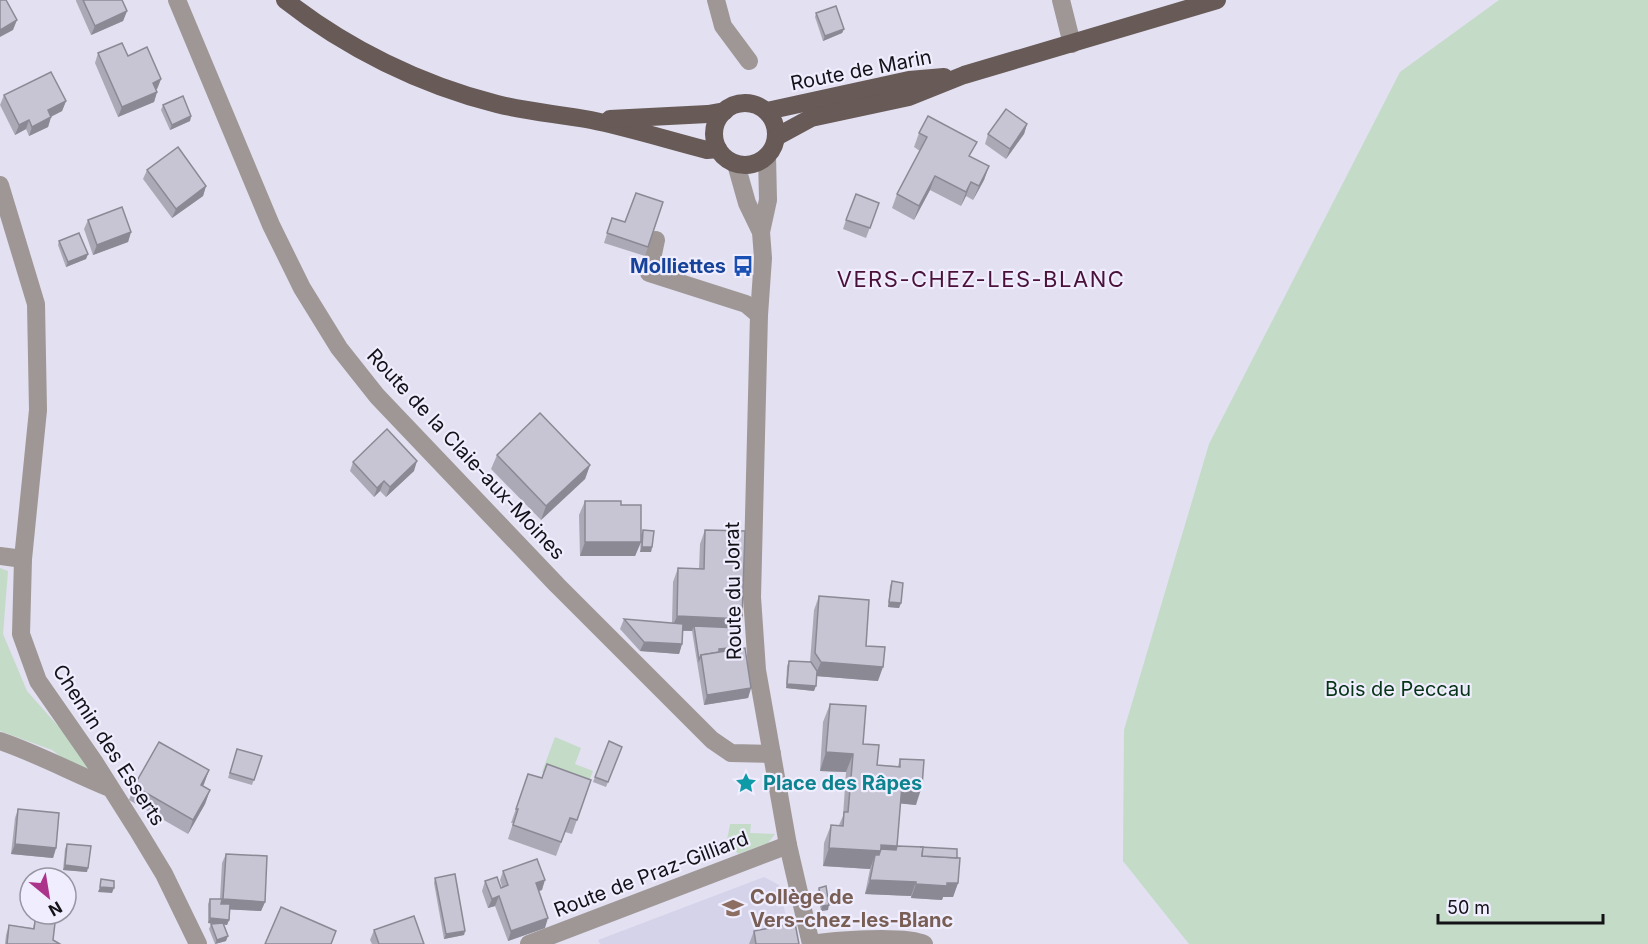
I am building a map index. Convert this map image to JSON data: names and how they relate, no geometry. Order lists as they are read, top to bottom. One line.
{"streets":{"main road":["Route de Marin"],"street":["Route de la Claie-aux-Moines","Route du Jorat","Chemin des Esserts","Route de Praz-Gilliard"]},"crossings":[["Route de Marin","Route du Jorat"],["Route de la Claie-aux-Moines","Route du Jorat"],["Route du Jorat","Route de Praz-Gilliard"]],"districts":["VERS-CHEZ-LES-BLANC"],"parks":["Bois de Peccau"],"places":{"bus stop":["Molliettes"],"place":["Place des Râpes"],"school or university":["Collège de Vers-chez-les-Blanc"]},"scale_bar":"50 m","north":"bottom right"}
